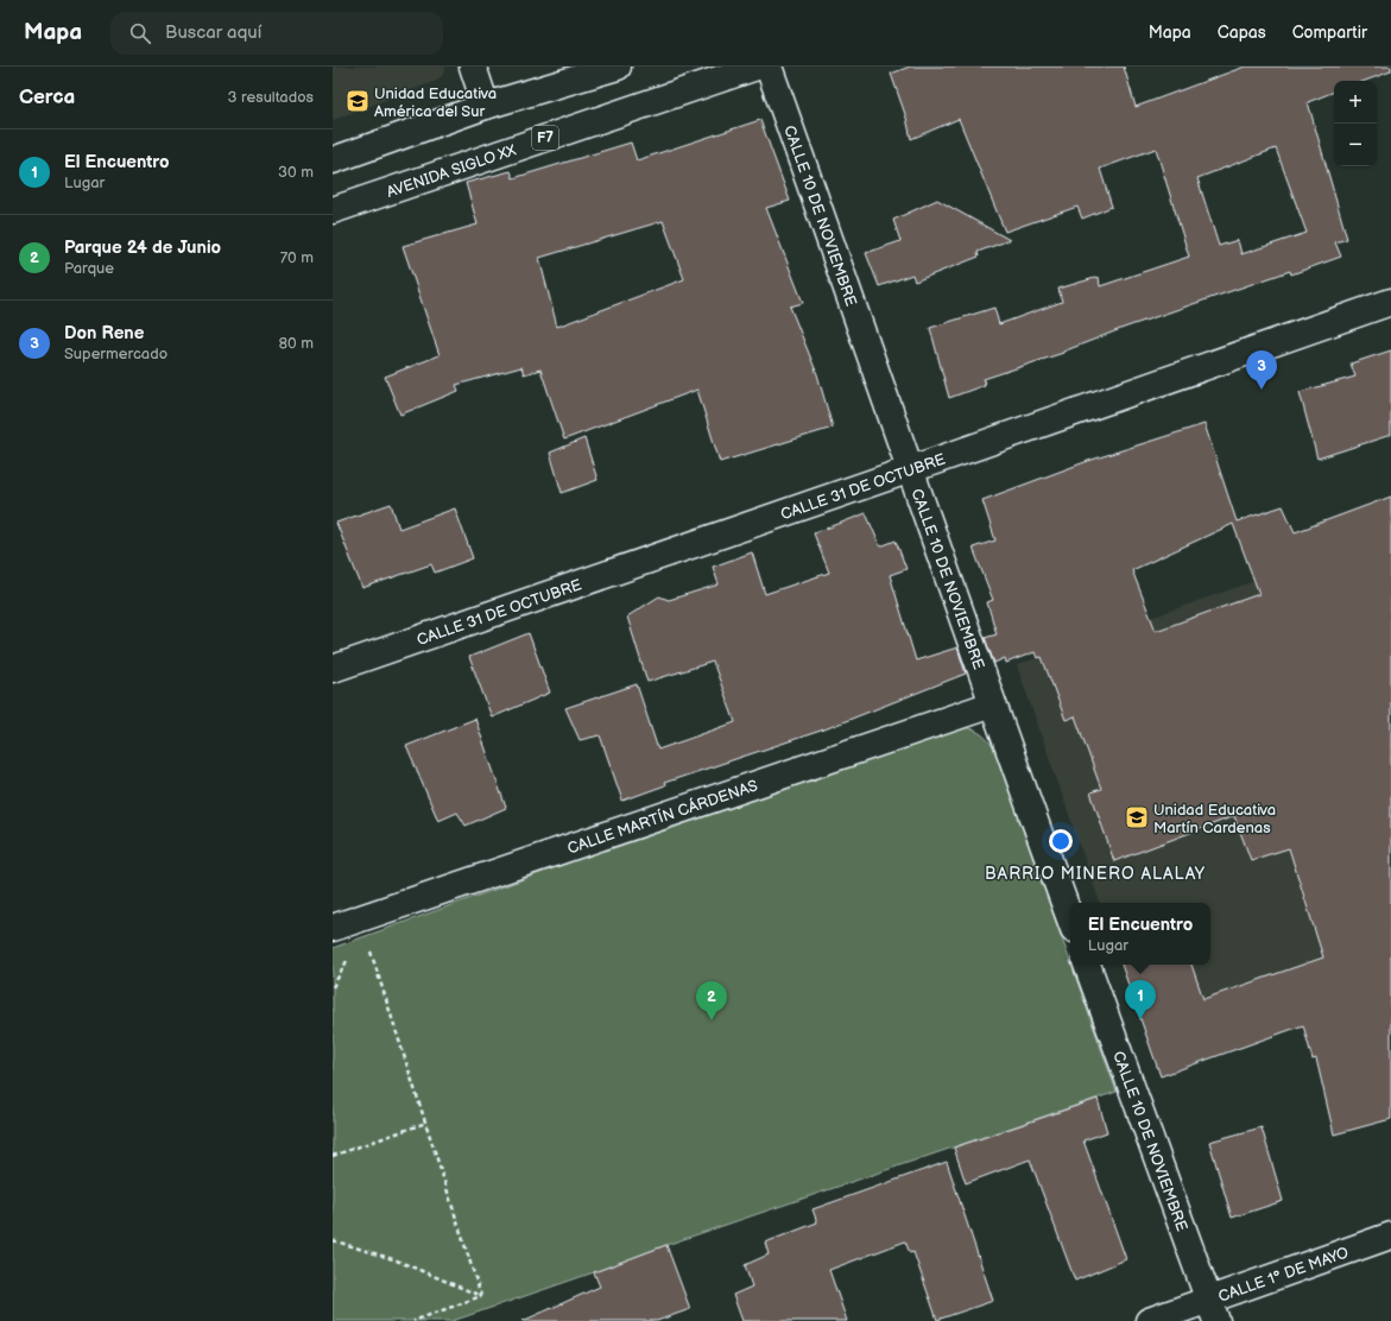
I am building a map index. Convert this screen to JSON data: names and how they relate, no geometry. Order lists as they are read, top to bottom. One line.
{"streets":{"main road":["F7","AVENIDA SIGLO XX","CALLE 10 DE NOVIEMBRE","CALLE 31 DE OCTUBRE","CALLE MARTÍN CÁRDENAS","CALLE 1° DE MAYO"]},"crossings":[["CALLE 10 DE NOVIEMBRE","CALLE 31 DE OCTUBRE"],["CALLE 10 DE NOVIEMBRE","CALLE MARTÍN CÁRDENAS"],["CALLE 10 DE NOVIEMBRE","CALLE 1° DE MAYO"]],"districts":["BARRIO MINERO ALALAY"],"places":{"school or university":["Unidad Educativa América del Sur","Unidad Educativa Martín Cardenas"]},"page":{"header":"Mapa","search":"Buscar aquí","nav":["Mapa","Capas","Compartir"],"heading":["Cerca","3 resultados"],"map_buttons":["+","−"],"list":[{"mark":"1","name":"El Encuentro","note":"Lugar","value":"30 m"},{"mark":"2","name":"Parque 24 de Junio","note":"Parque","value":"70 m"},{"mark":"3","name":"Don Rene","note":"Supermercado","value":"80 m"}],"pins":["3","1","2"],"popup":["El Encuentro","Lugar"]}}
